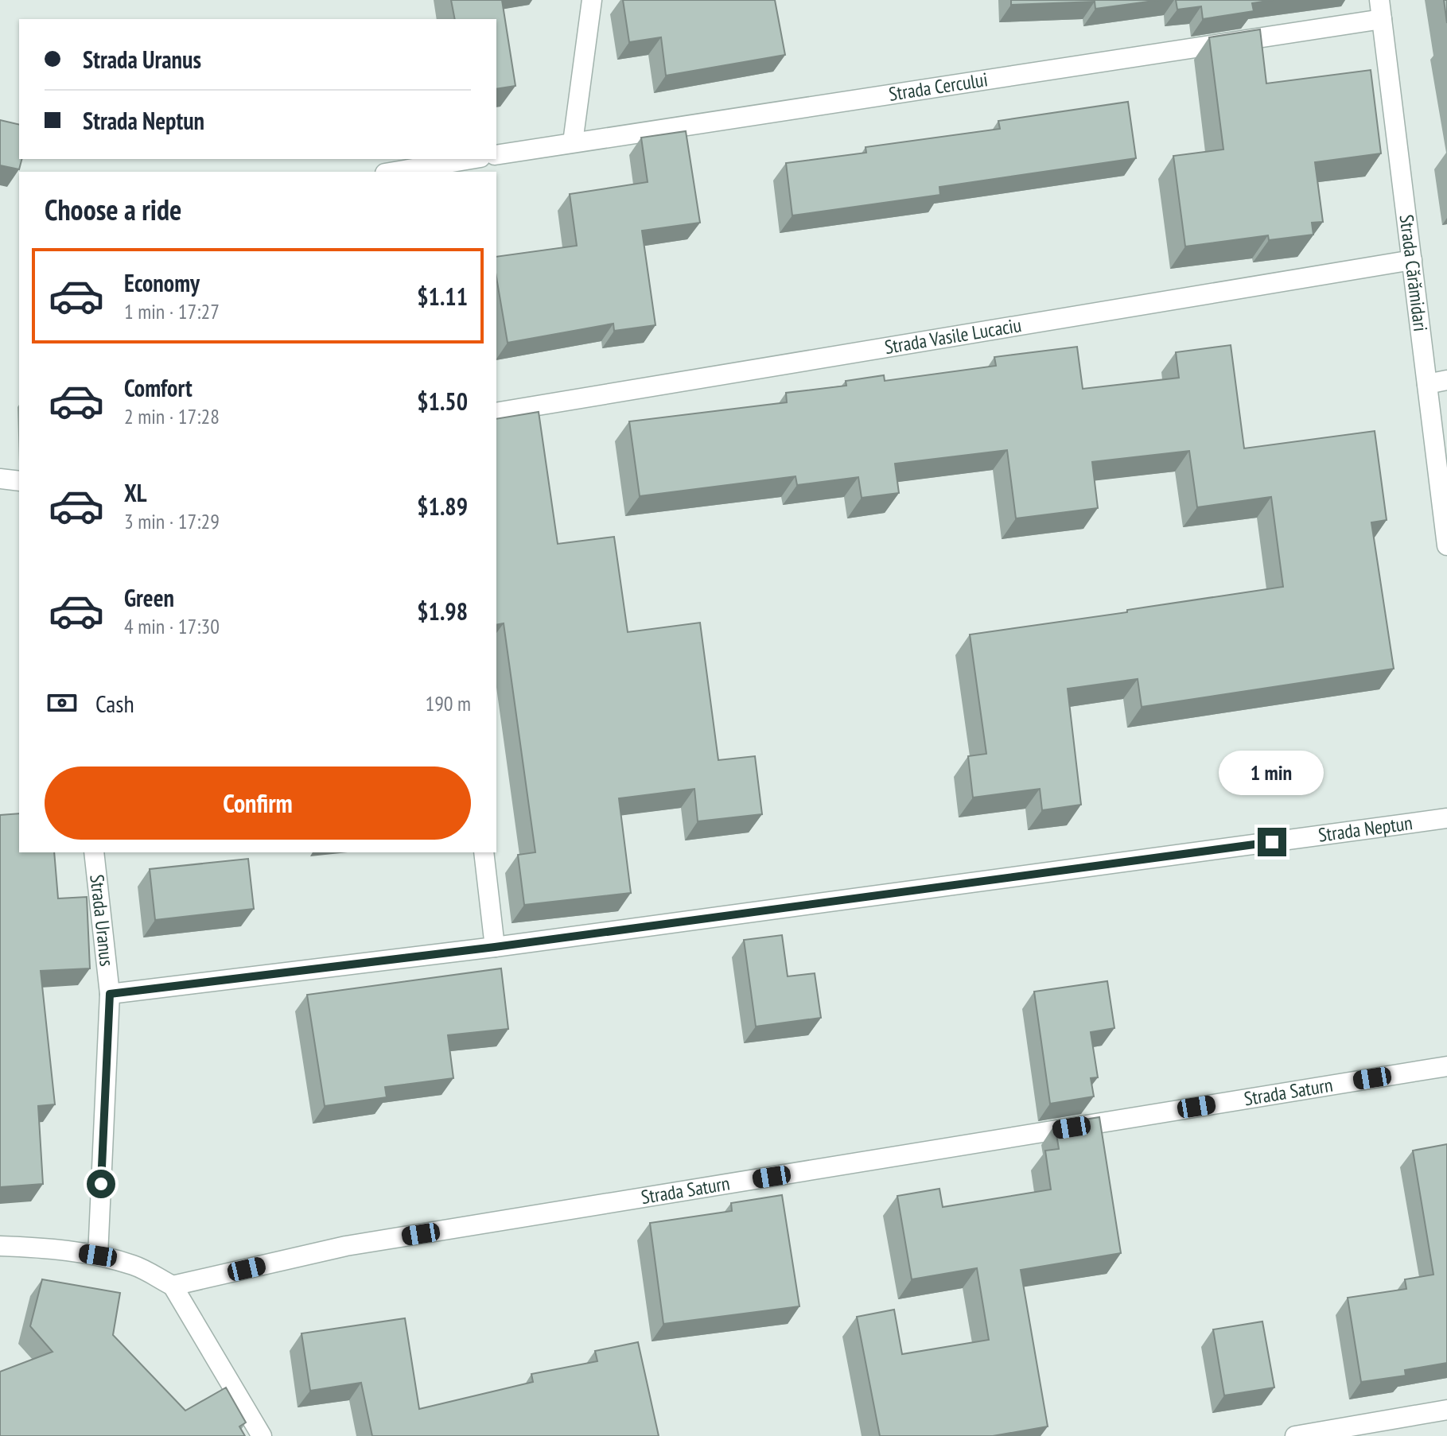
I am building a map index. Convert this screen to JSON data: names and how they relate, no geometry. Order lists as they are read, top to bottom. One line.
{"streets":{"street":["Strada Cercului","Strada Cărămidari","Strada Vasile Lucaciu","Strada Neptun","Strada Uranus","Strada Saturn"]},"crossings":[["Strada Cercului","Strada Cărămidari"],["Strada Cărămidari","Strada Vasile Lucaciu"],["Strada Neptun","Strada Uranus"]],"page":{"banner":["Strada Uranus","Strada Neptun"],"heading":"Choose a ride","list":[{"name":"Economy","note":"1 min · 17:27","value":"$1.11"},{"name":"Comfort","note":"2 min · 17:28","value":"$1.50"},{"name":"XL","note":"3 min · 17:29","value":"$1.89"},{"name":"Green","note":"4 min · 17:30","value":"$1.98"}],"pay":["Cash","190 m"],"bubble":"1 min","buttons":"Confirm"}}
